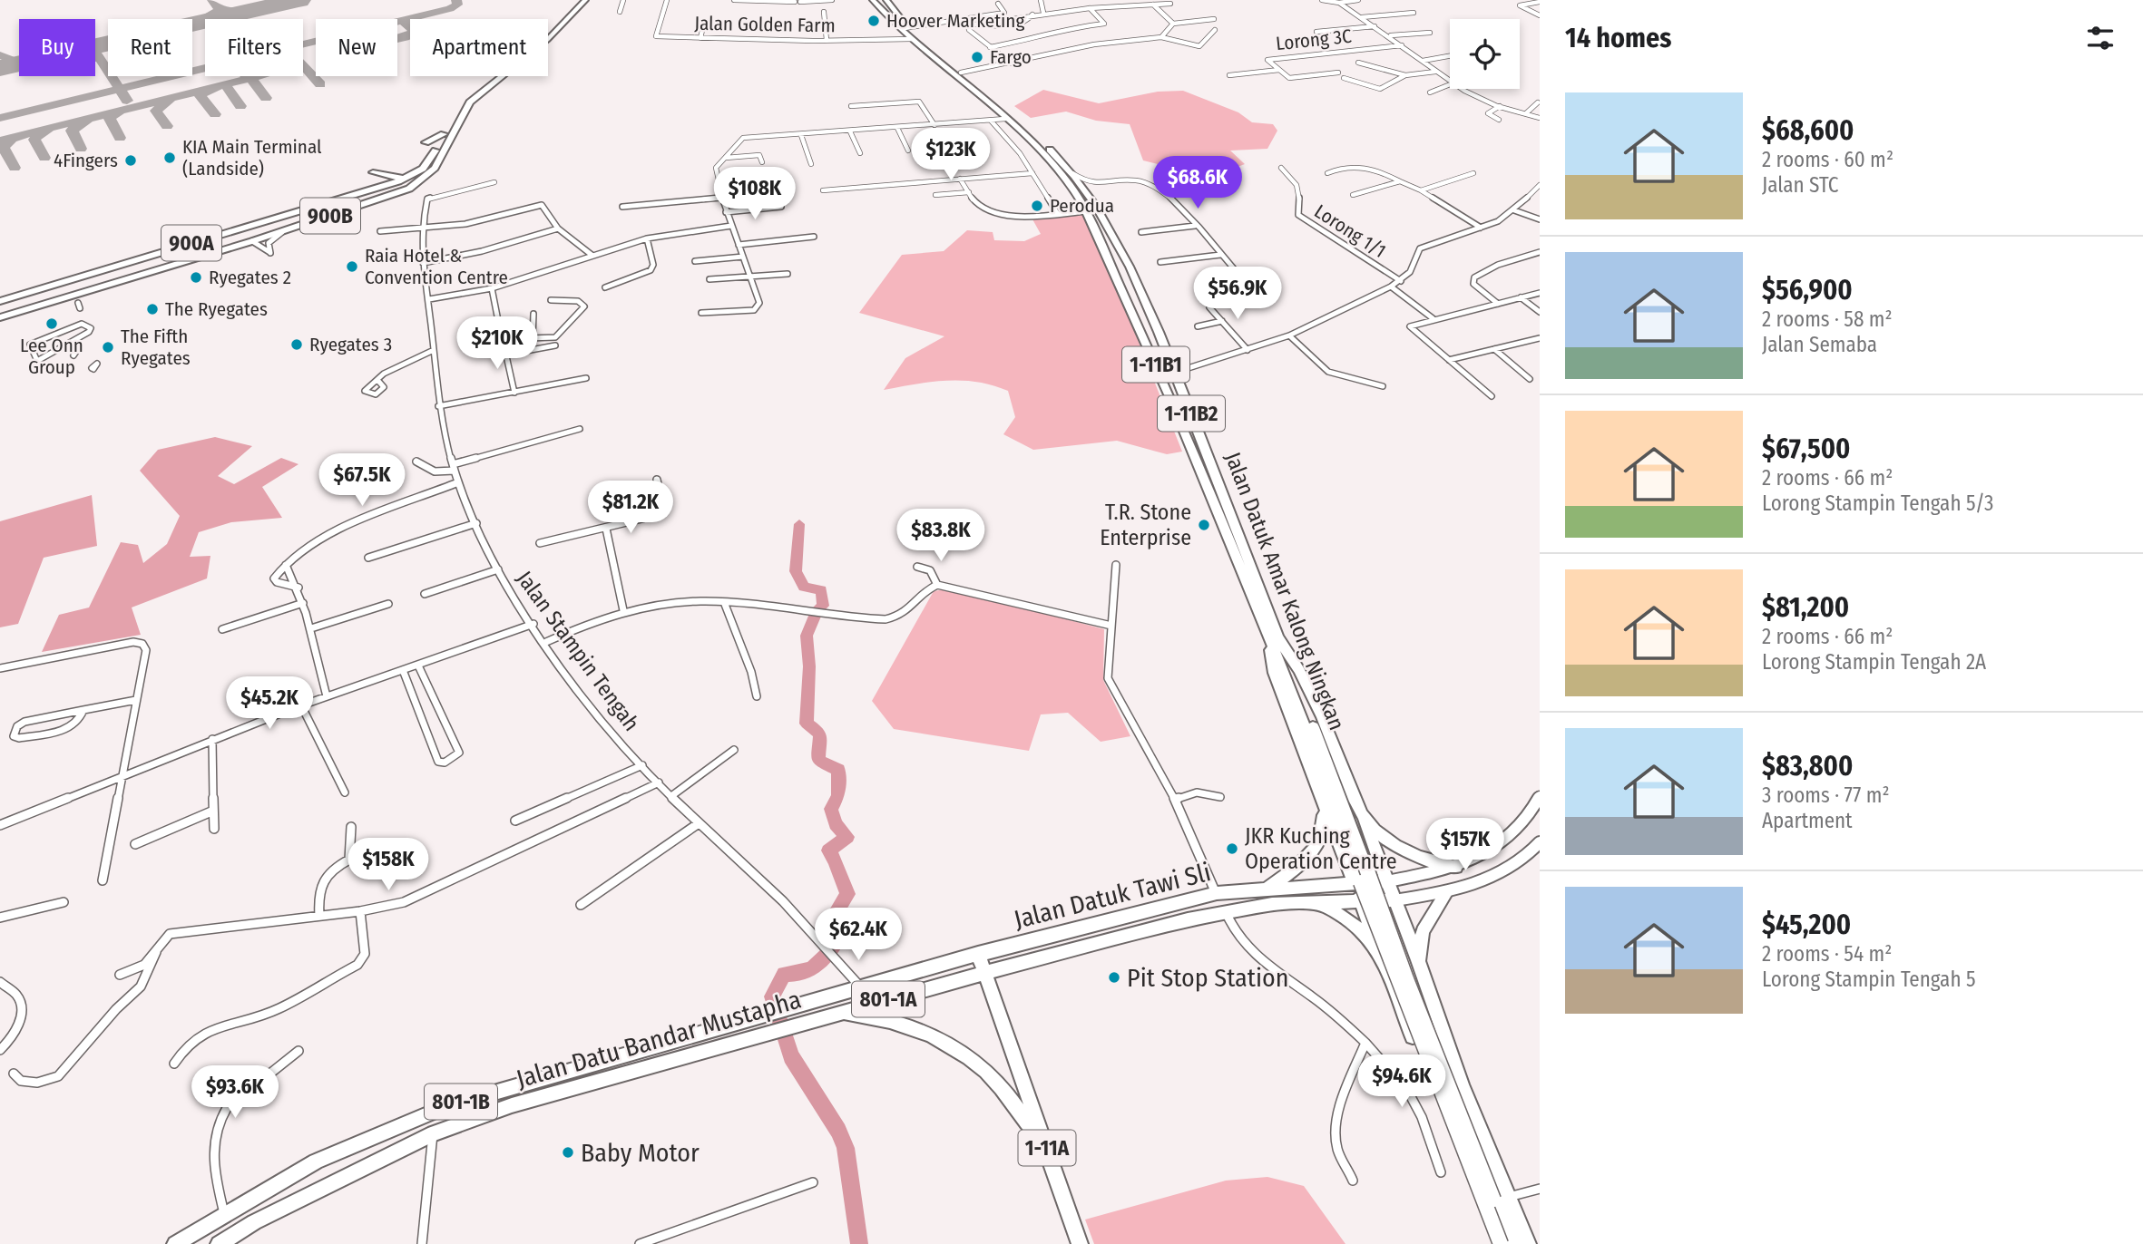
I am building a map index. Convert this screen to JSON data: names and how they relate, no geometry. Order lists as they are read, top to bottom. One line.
{"streets":{"highway":["900B","900A","1-11B1","1-11B2","Jalan Datuk Amar Kalong Ningkan","Jalan Datuk Tawi Sli","801-1A","Jalan Datu Bandar Mustapha","801-1B","1-11A"],"street":["Jalan Golden Farm","Lorong 3C","Lorong 1/1","Jalan Stampin Tengah"]},"crossings":[["Jalan Golden Farm","Jalan Datuk Amar Kalong Ningkan"],["Jalan Stampin Tengah","Jalan Datu Bandar Mustapha"],["Jalan Datuk Tawi Sli","Jalan Datu Bandar Mustapha"],["Jalan Datuk Tawi Sli","1-11A"],["Jalan Datu Bandar Mustapha","1-11A"]],"places":["Hoover Marketing","Fargo","KIA Main Terminal (Landside)","4Fingers","Perodua","Raia Hotel & Convention Centre","Ryegates 2","The Ryegates","Lee Onn Group","Ryegates 3","The Fifth Ryegates","T.R. Stone Enterprise","JKR Kuching Operation Centre","Pit Stop Station","Baby Motor"],"page":{"heading":"14 homes","chip":["Buy","Rent","Filters","New","Apartment"],"list":[{"name":"$68,600","note":"2 rooms · 60 m² · Jalan STC"},{"name":"$56,900","note":"2 rooms · 58 m² · Jalan Semaba"},{"name":"$67,500","note":"2 rooms · 66 m² · Lorong Stampin Tengah 5/3"},{"name":"$81,200","note":"2 rooms · 66 m² · Lorong Stampin Tengah 2A"},{"name":"$83,800","note":"3 rooms · 77 m² · Apartment"},{"name":"$45,200","note":"2 rooms · 54 m² · Lorong Stampin Tengah 5"}],"price":["$123K","$68.6K","$108K","$56.9K","$210K","$67.5K","$81.2K","$83.8K","$45.2K","$157K","$158K","$62.4K","$94.6K","$93.6K"]}}
